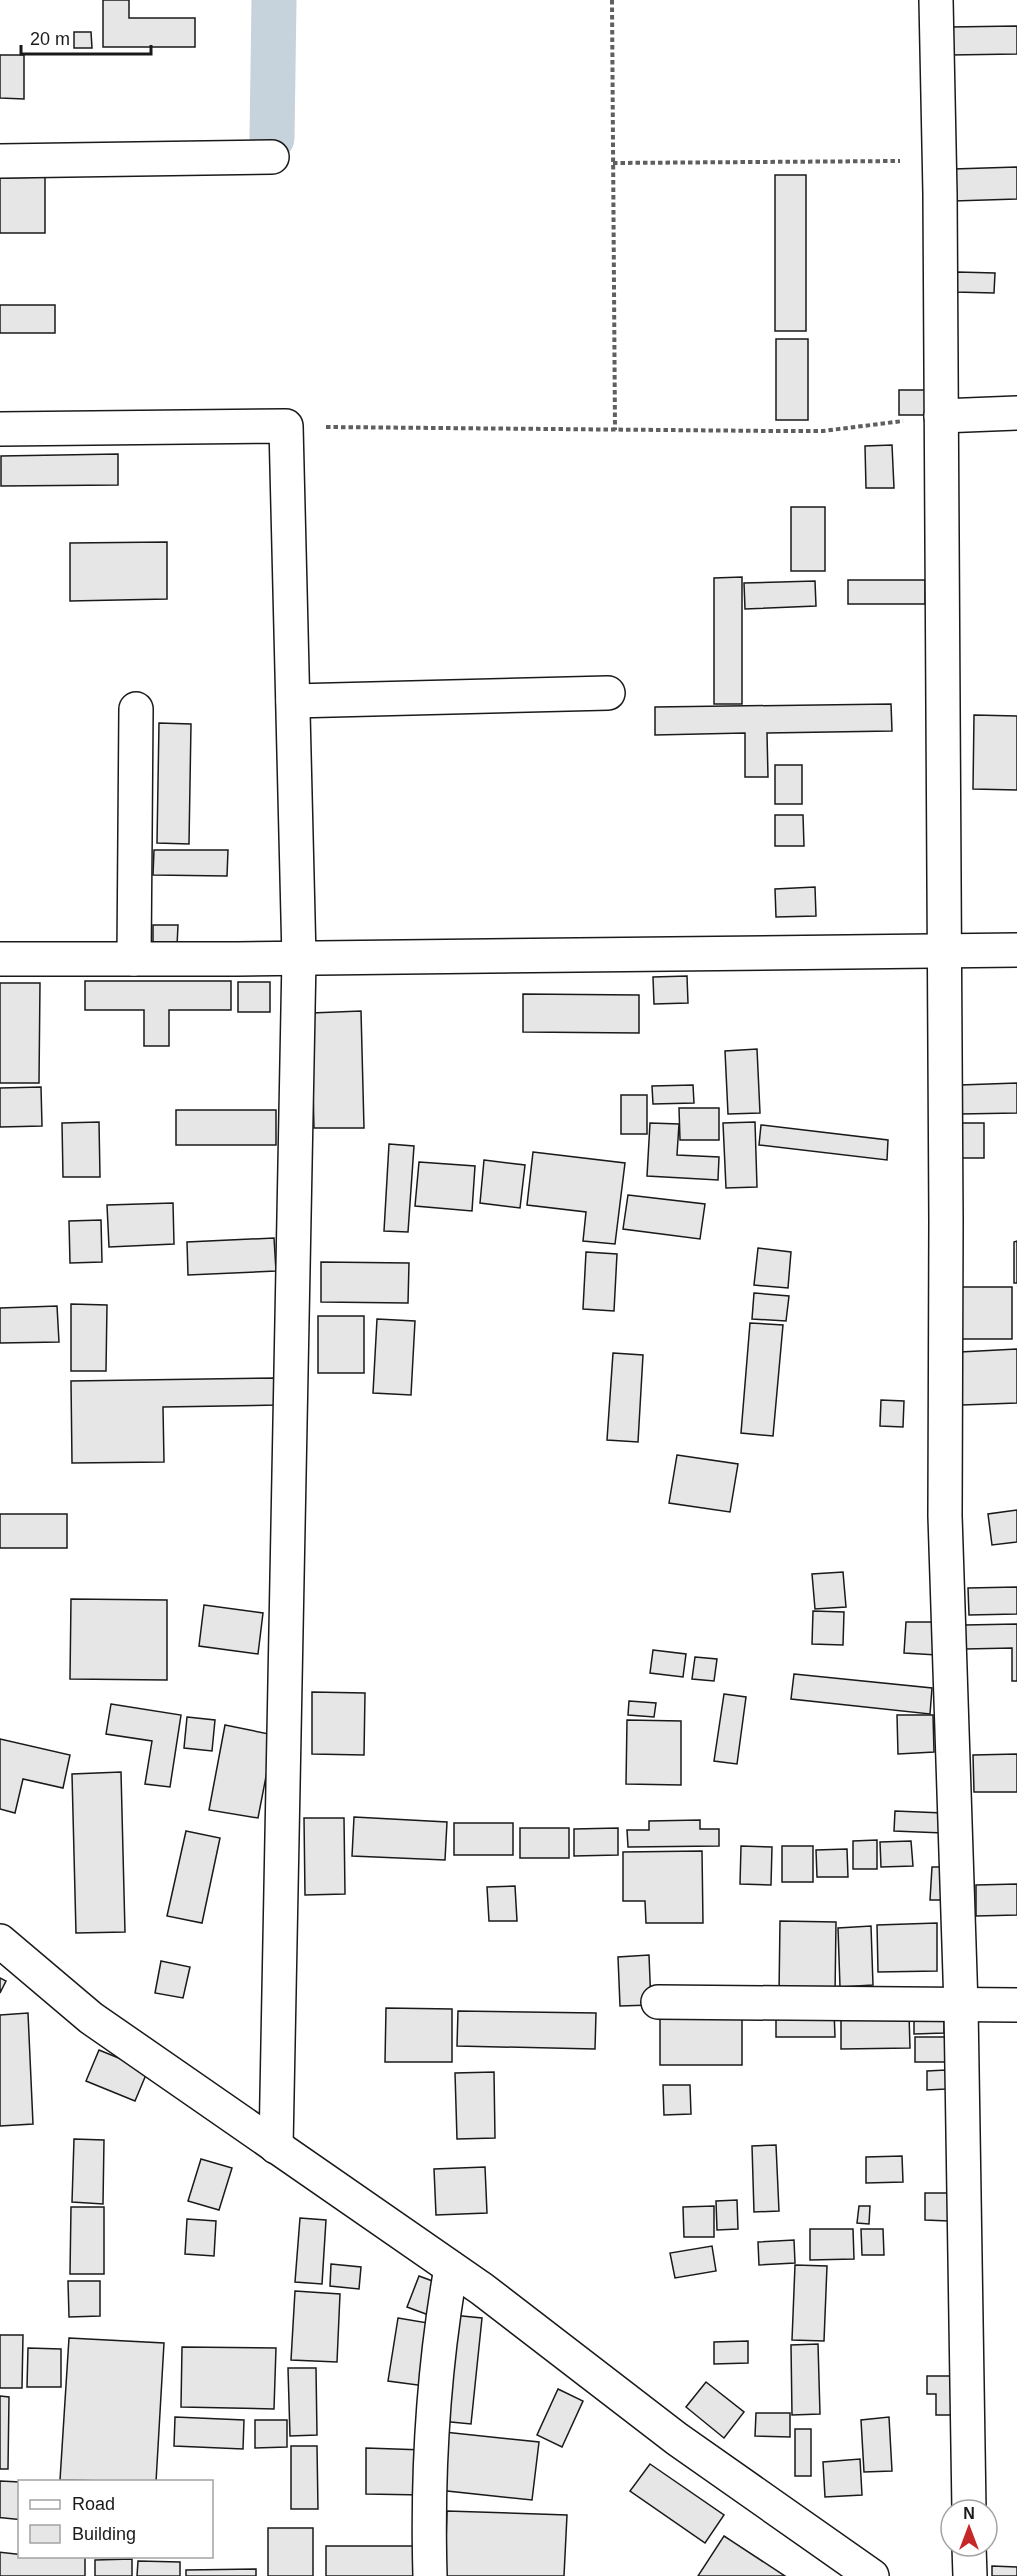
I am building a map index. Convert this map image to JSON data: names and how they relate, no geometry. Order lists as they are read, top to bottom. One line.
{"legend":["Road","Building"],"scale_bar":"20 m","north":"top"}
